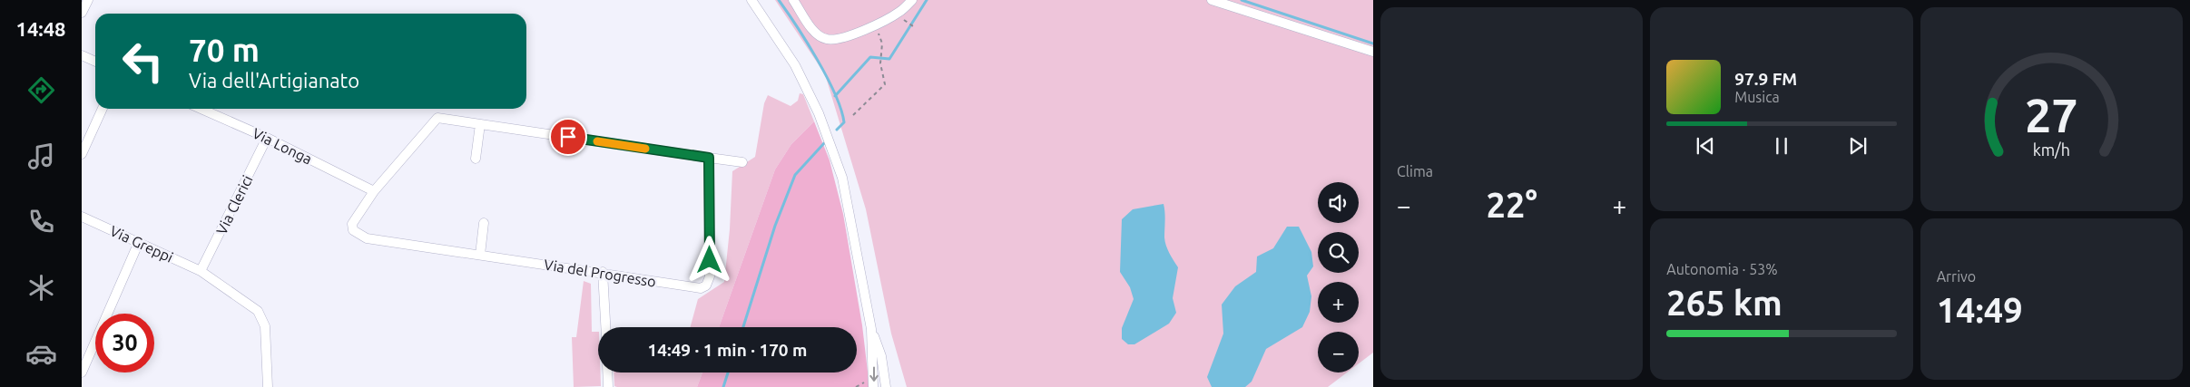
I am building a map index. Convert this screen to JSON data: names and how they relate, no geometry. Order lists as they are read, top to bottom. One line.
{"streets":{"street":["Via Longa","Via Clerici","Via Greppi","Via del Progresso"]},"crossings":[["Via Longa","Via Clerici"],["Via Longa","Via del Progresso"],["Via Clerici","Via Greppi"]],"page":{"tabs":"14:48","tile":["Clima",["Autonomia · 53%","265 km"],["Arrivo","14:49"]],"turn":["70 m","Via dell'Artigianato"],"song":["97.9 FM","Musica"],"map_buttons":["+","−"],"heat":["−","22°","+"],"limit":"30","trip":"14:49 · 1 min · 170 m","gauge":["27","km/h"]}}
